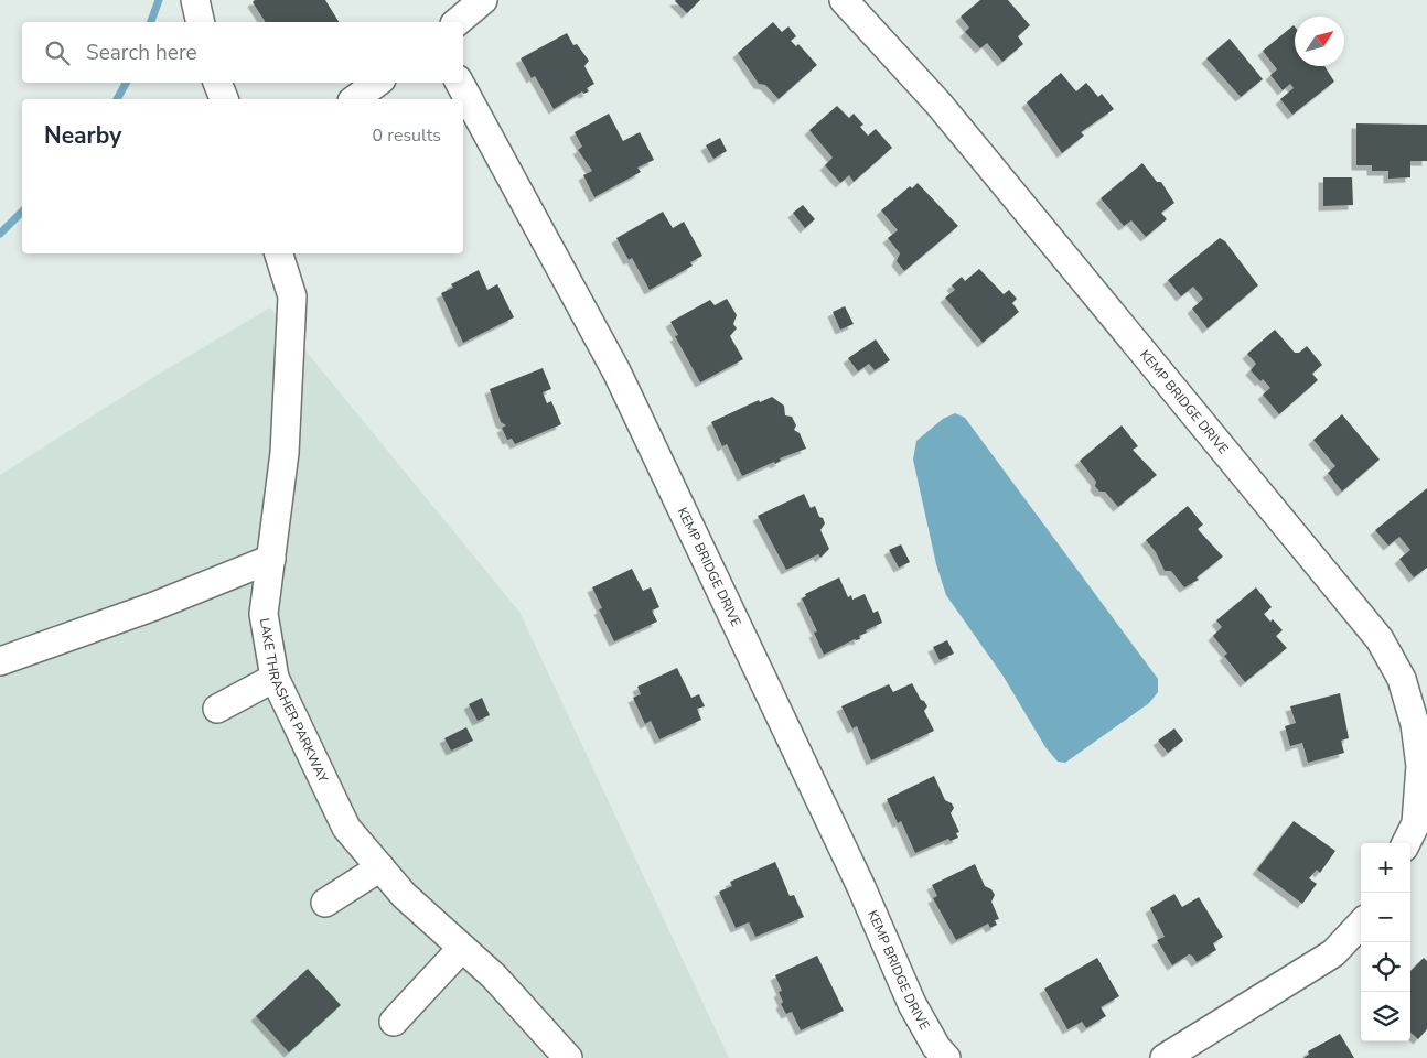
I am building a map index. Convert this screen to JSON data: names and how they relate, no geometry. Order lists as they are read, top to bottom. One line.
{"streets":{"street":["KEMP BRIDGE DRIVE","LAKE THRASHER PARKWAY"]},"north":"top right","page":{"search":"Search here","heading":["Nearby","0 results"],"map_buttons":["+","−"]}}
